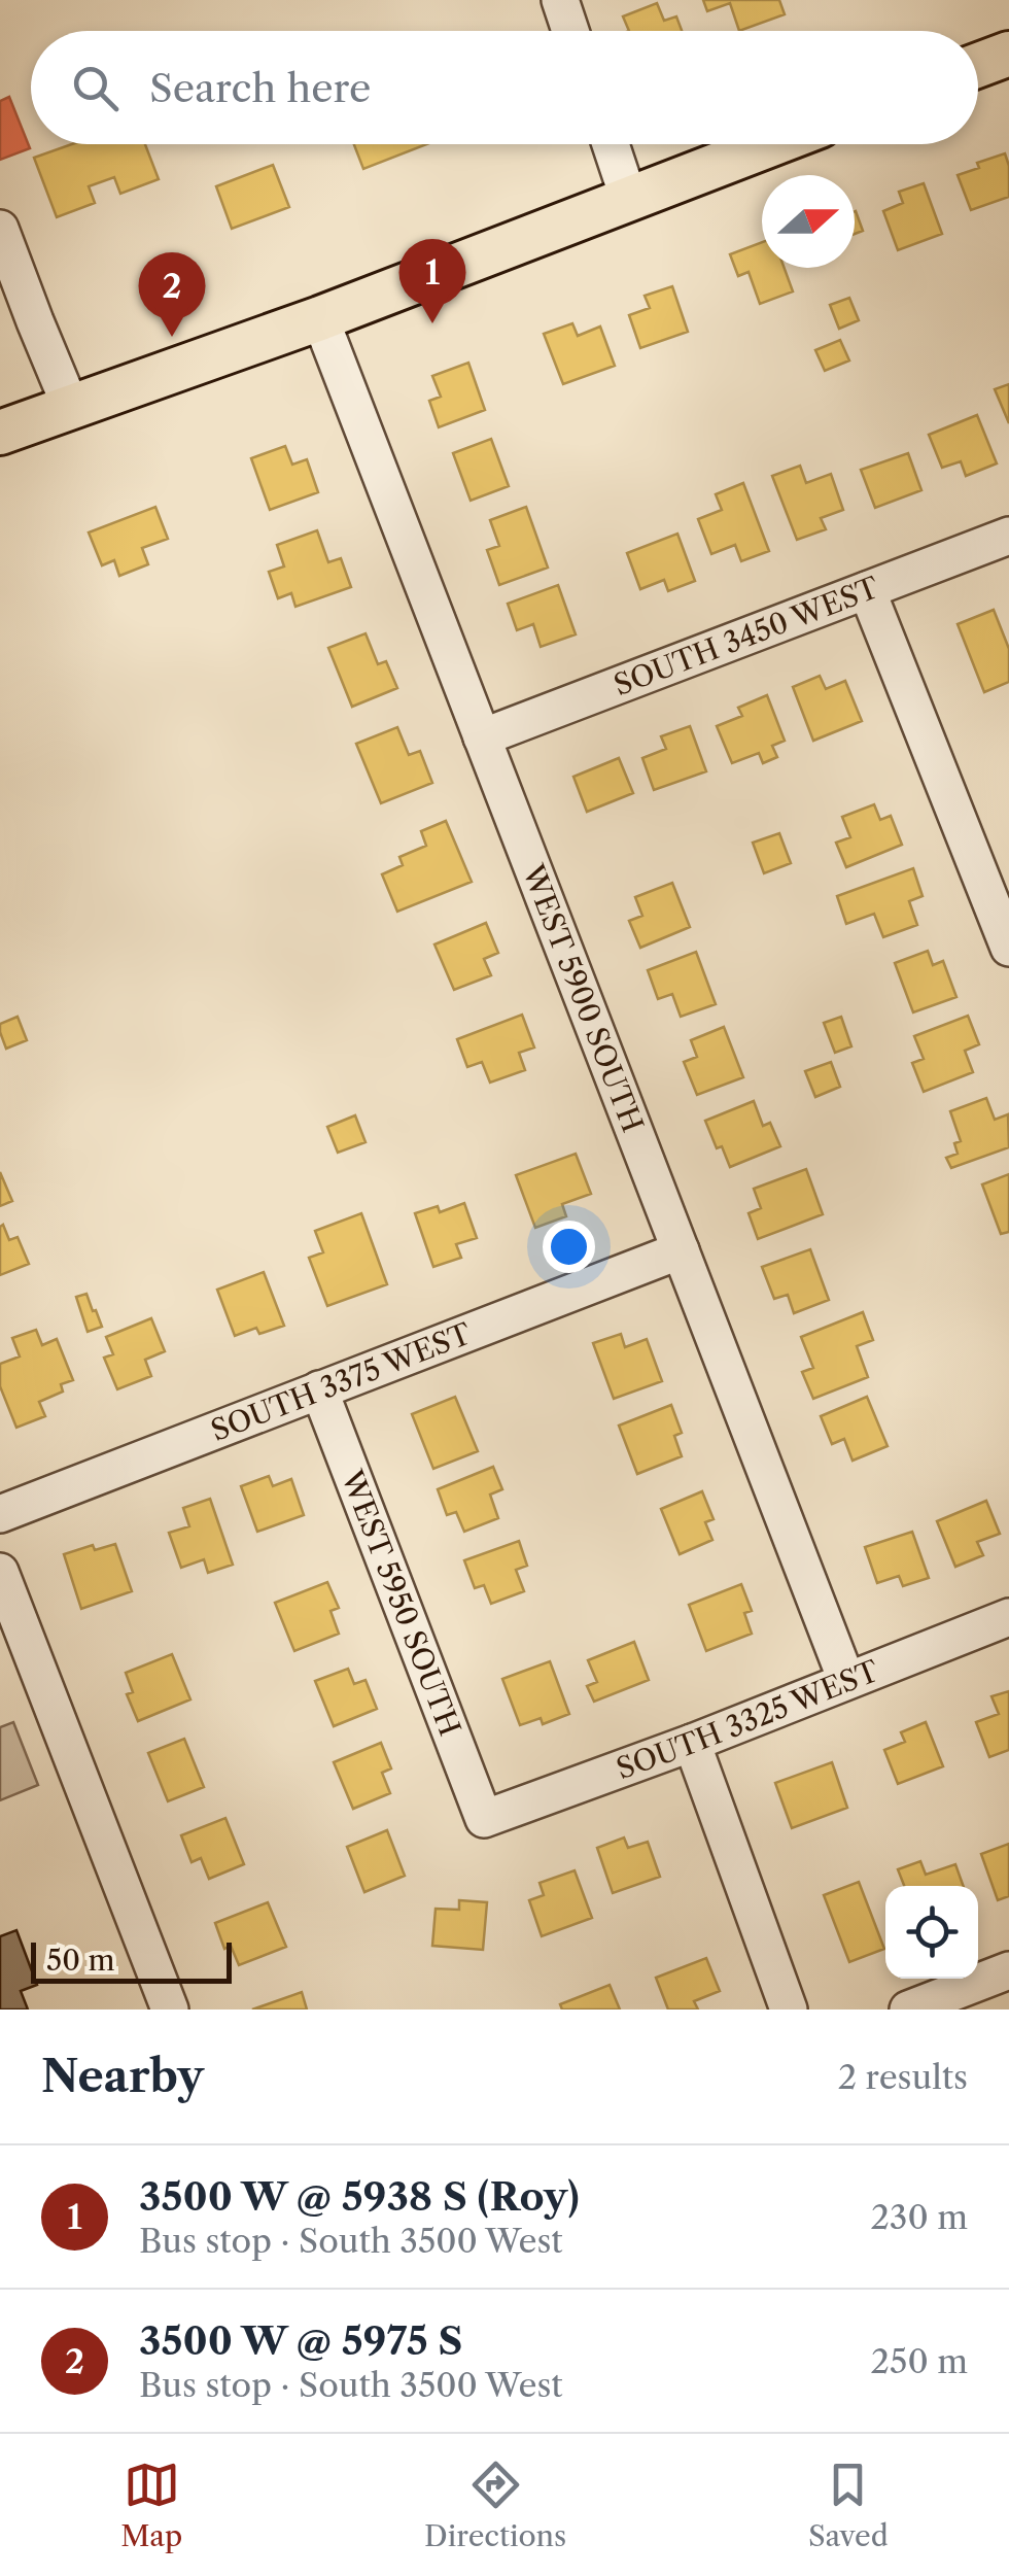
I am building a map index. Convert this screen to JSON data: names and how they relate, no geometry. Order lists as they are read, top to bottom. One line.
{"streets":{"street":["SOUTH 3450 WEST","WEST 5900 SOUTH","SOUTH 3375 WEST","WEST 5950 SOUTH","SOUTH 3325 WEST"]},"crossings":[["SOUTH 3450 WEST","WEST 5900 SOUTH"],["WEST 5900 SOUTH","SOUTH 3375 WEST"],["WEST 5900 SOUTH","SOUTH 3325 WEST"],["SOUTH 3375 WEST","WEST 5950 SOUTH"],["WEST 5950 SOUTH","SOUTH 3325 WEST"]],"scale_bar":"50 m","north":"right","page":{"search":"Search here","pins":["1","2"],"scale":"50 m","heading":["Nearby","2 results"],"list":[{"mark":"1","name":"3500 W @ 5938 S (Roy)","note":"Bus stop · South 3500 West","value":"230 m"},{"mark":"2","name":"3500 W @ 5975 S","note":"Bus stop · South 3500 West","value":"250 m"}],"nav":["Map","Directions","Saved"]}}
